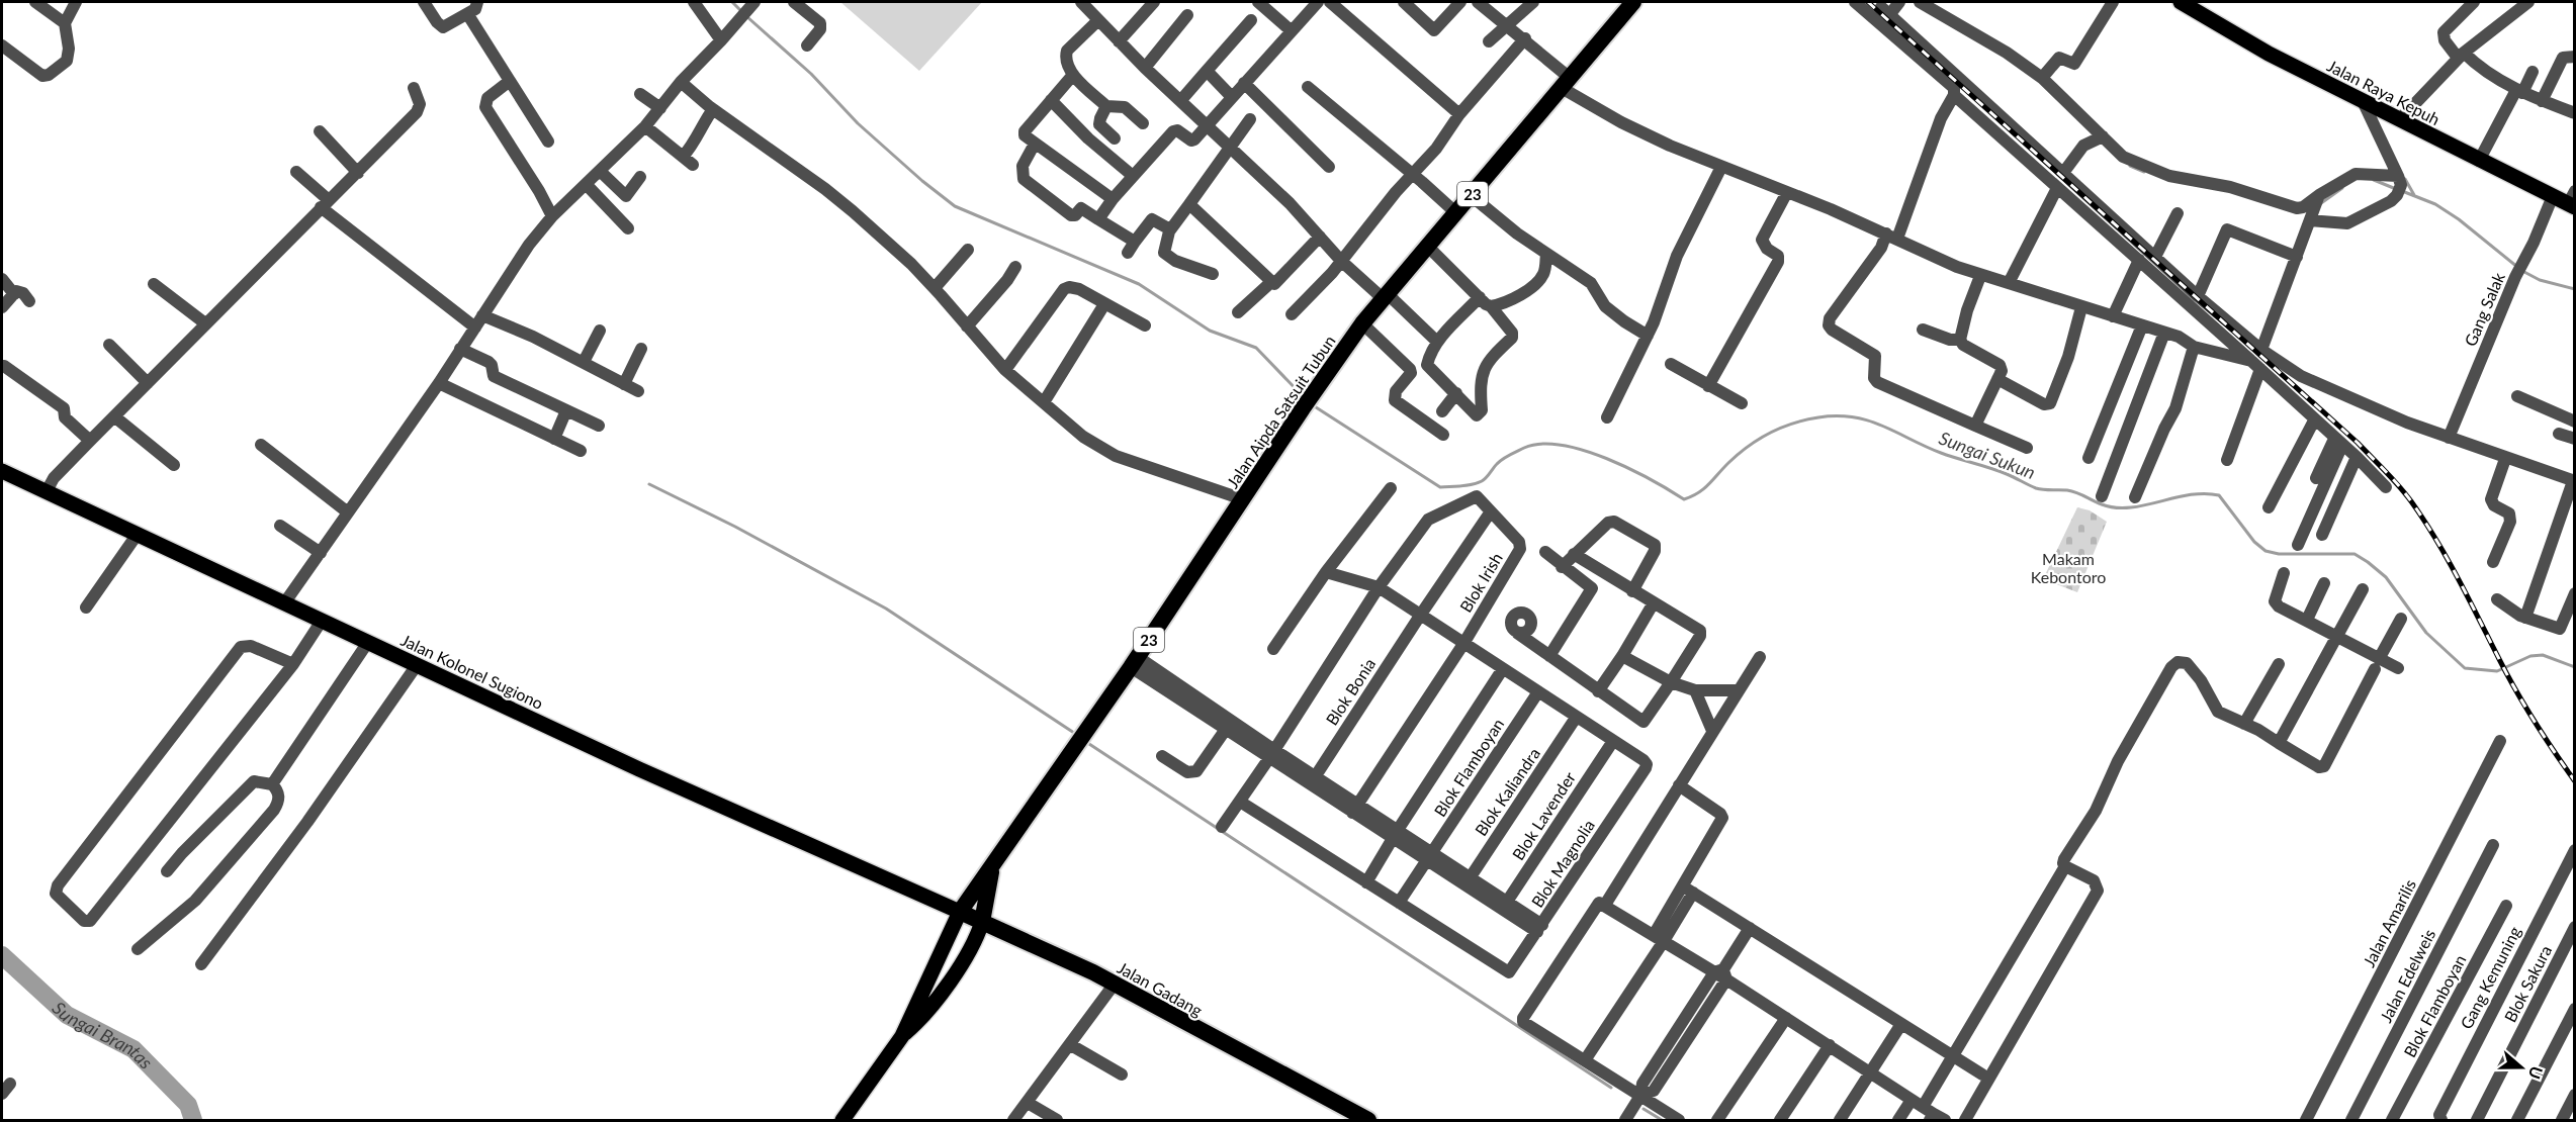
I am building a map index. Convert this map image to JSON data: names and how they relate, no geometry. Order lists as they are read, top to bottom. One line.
{"streets":{"highway":["23","Jalan Aipda Satsuit Tubun","Jalan Gadang"],"main road":["Jalan Raya Kepuh","Jalan Kolonel Sugiono"],"street":["Gang Salak","Blok Irish","Blok Bonia","Blok Flamboyan","Blok Kaliandra","Blok Lavender","Blok Magnolia","Jalan Amarilis","Jalan Edelweis","Gang Kemuning","Blok Sakura"]},"crossings":[["Jalan Raya Kepuh","Gang Salak"],["Jalan Aipda Satsuit Tubun","Jalan Gadang"],["Blok Irish","Blok Bonia"],["Jalan Kolonel Sugiono","Jalan Gadang"],["Blok Flamboyan","Blok Magnolia"],["Blok Lavender","Blok Magnolia"]],"water":["Sungai Sukun","Sungai Brantas"],"parks":["Makam Kebontoro"],"north":"right"}
